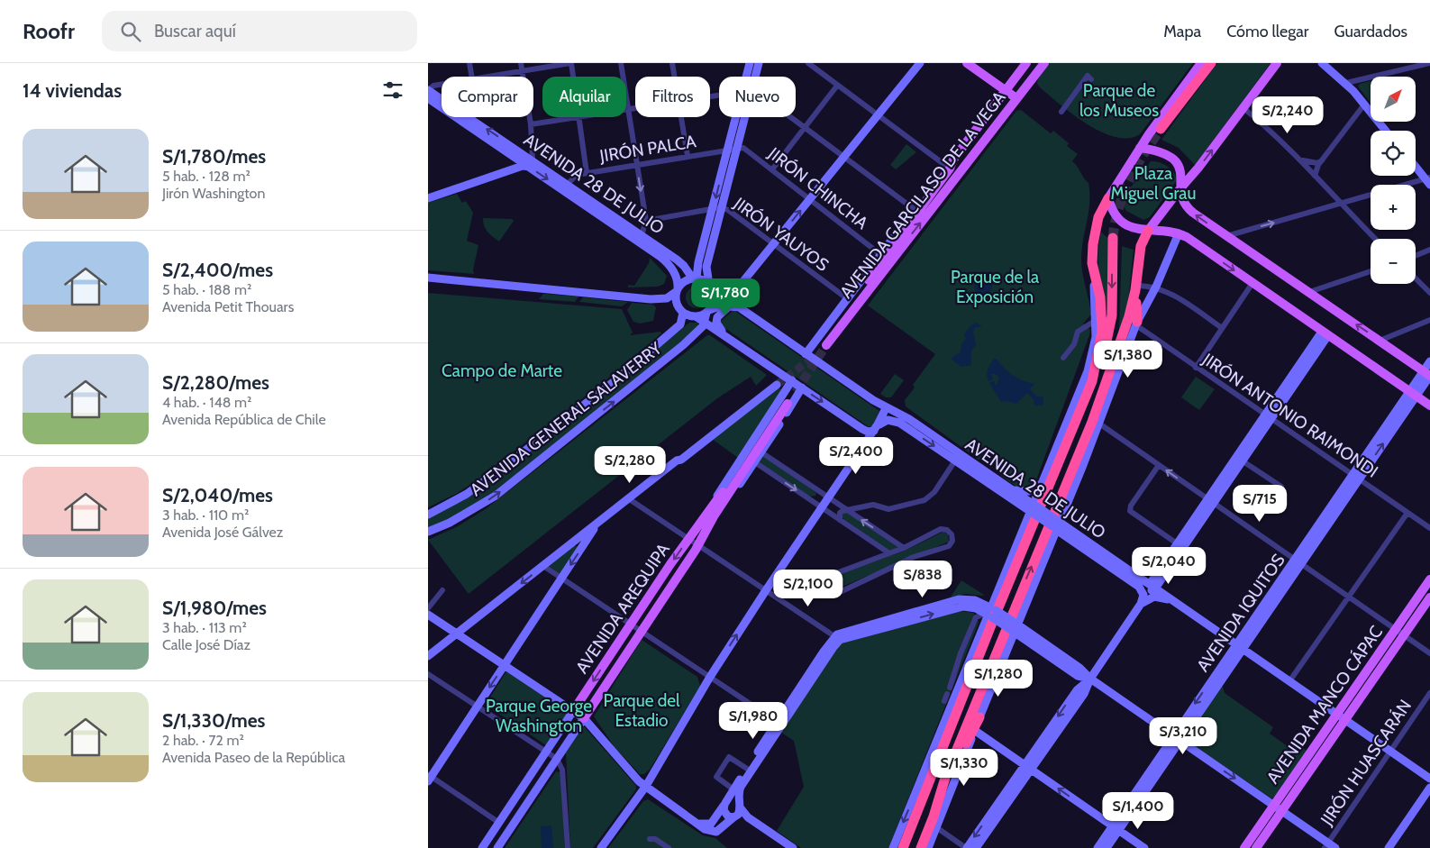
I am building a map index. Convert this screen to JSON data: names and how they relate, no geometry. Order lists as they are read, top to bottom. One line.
{"streets":{"main road":["AVENIDA 28 DE JULIO","AVENIDA GARCILASO DE LA VEGA","AVENIDA GENERAL SALAVERRY","AVENIDA AREQUIPA","AVENIDA IQUITOS","AVENIDA MANCO CÁPAC"],"street":["JIRÓN PALCA","JIRÓN CHINCHA","JIRÓN YAUYOS","JIRÓN ANTONIO RAIMONDI","JIRÓN HUASCARÁN"]},"crossings":[["JIRÓN PALCA","AVENIDA 28 DE JULIO"],["JIRÓN PALCA","JIRÓN CHINCHA"],["AVENIDA 28 DE JULIO","AVENIDA GARCILASO DE LA VEGA"],["AVENIDA 28 DE JULIO","AVENIDA GENERAL SALAVERRY"],["AVENIDA 28 DE JULIO","AVENIDA AREQUIPA"],["AVENIDA 28 DE JULIO","AVENIDA IQUITOS"],["AVENIDA 28 DE JULIO","AVENIDA MANCO CÁPAC"],["AVENIDA 28 DE JULIO","JIRÓN HUASCARÁN"],["JIRÓN CHINCHA","AVENIDA GARCILASO DE LA VEGA"],["AVENIDA GARCILASO DE LA VEGA","JIRÓN YAUYOS"],["JIRÓN ANTONIO RAIMONDI","AVENIDA IQUITOS"]],"parks":["Parque de los Museos","Plaza Miguel Grau","Parque de la Exposición","Campo de Marte","Parque del Estadio","Parque George Washington"],"north":"top right","page":{"header":"Roofr","search":"Buscar aquí","nav":["Mapa","Cómo llegar","Guardados"],"heading":"14 viviendas","map_buttons":["+","−"],"chip":["Comprar","Alquilar","Filtros","Nuevo"],"price":["S/2,240","S/1,780","S/1,380","S/2,400","S/2,280","S/715","S/2,040","S/838","S/2,100","S/1,280","S/1,980","S/3,210","S/1,330","S/1,400"],"list":[{"name":"S/1,780/mes","note":"5 hab. · 128 m² · Jirón Washington"},{"name":"S/2,400/mes","note":"5 hab. · 188 m² · Avenida Petit Thouars"},{"name":"S/2,280/mes","note":"4 hab. · 148 m² · Avenida República de Chile"},{"name":"S/2,040/mes","note":"3 hab. · 110 m² · Avenida José Gálvez"},{"name":"S/1,980/mes","note":"3 hab. · 113 m² · Calle José Díaz"},{"name":"S/1,330/mes","note":"2 hab. · 72 m² · Avenida Paseo de la República"}]}}
